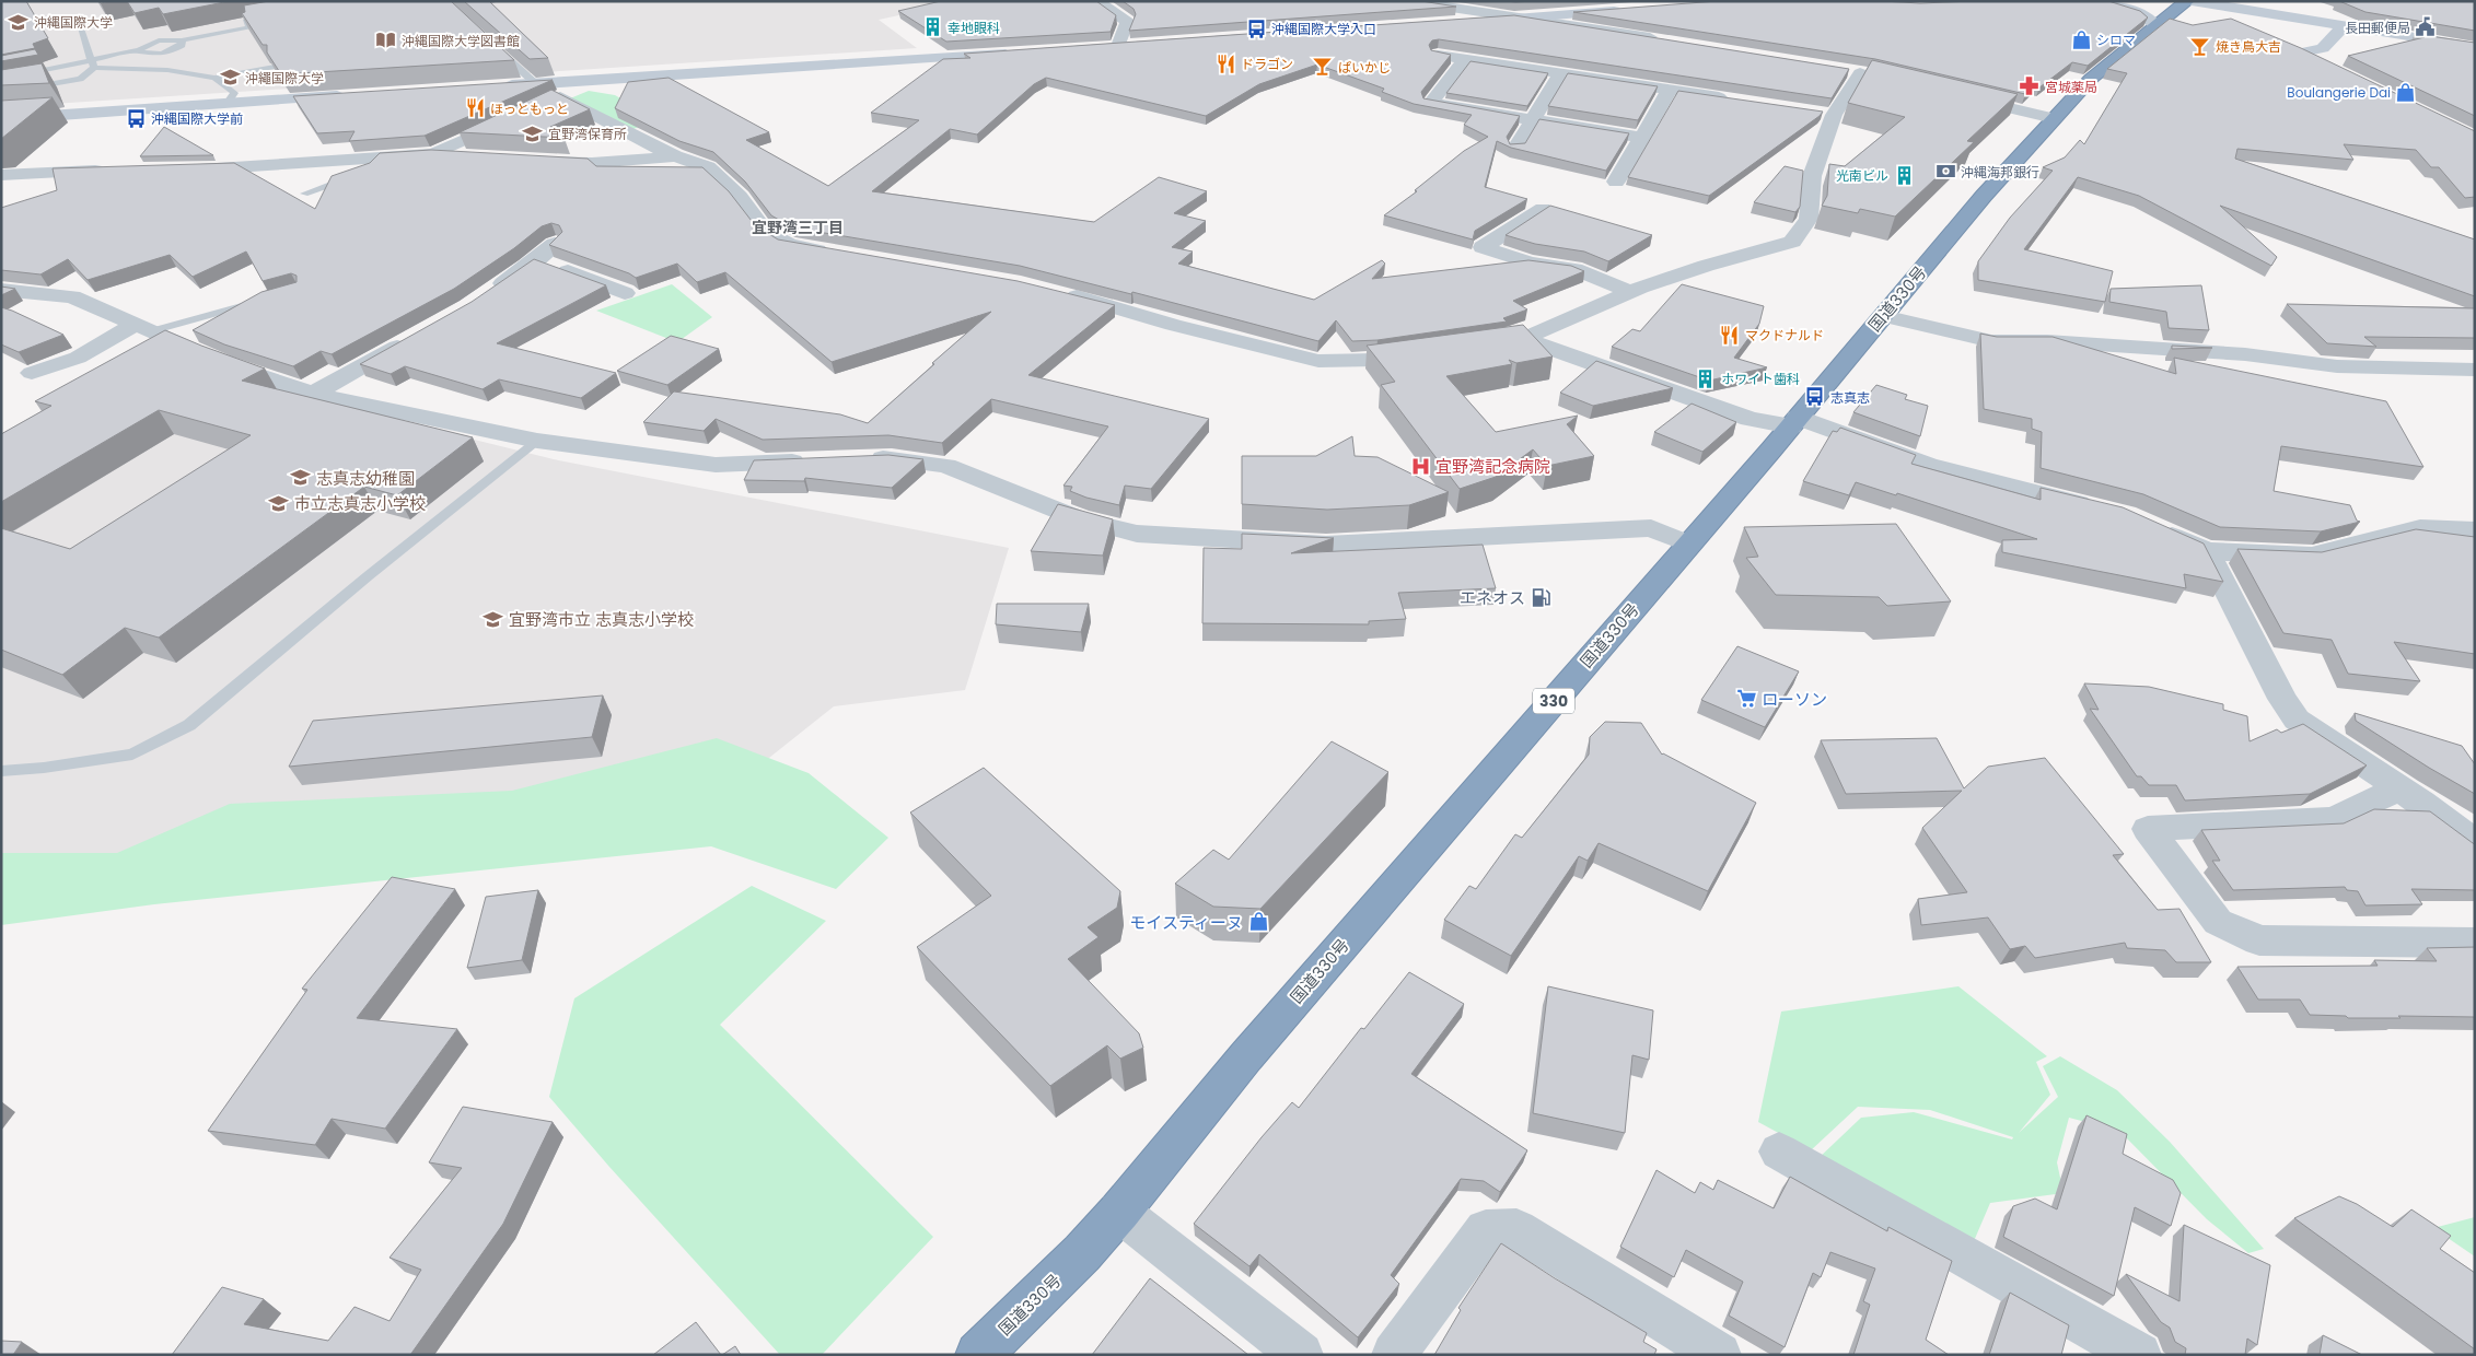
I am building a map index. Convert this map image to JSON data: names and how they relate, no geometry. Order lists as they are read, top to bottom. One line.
{"streets":{"highway":["国道330号","330"]},"districts":["宜野湾三丁目"],"places":{"school or university":["沖縄国際大学","沖繩国際大学","宜野湾保育所","志真志幼稚園","市立志真志小学校","宜野湾市立 志真志小学校"],"building":["幸地眼科","光南ビル","ホワイト歯科"],"public building":["長田郵便局"],"bus stop":["沖縄国際大学入口","沖縄国際大学前","志真志"],"shop":["シロマ","Boulangerie Dai","モイスティーヌ"],"library":["沖縄国際大学図書館"],"bar":["焼き鳥大吉","ぱいかじ"],"restaurant":["ドラゴン","ほっともっと","マクドナルド"],"pharmacy":["宮城薬局"],"bank":["沖縄海邦銀行"],"hospital":["宜野湾記念病院"],"fuel station":["エネオス"],"supermarket":["ローソン"]}}
